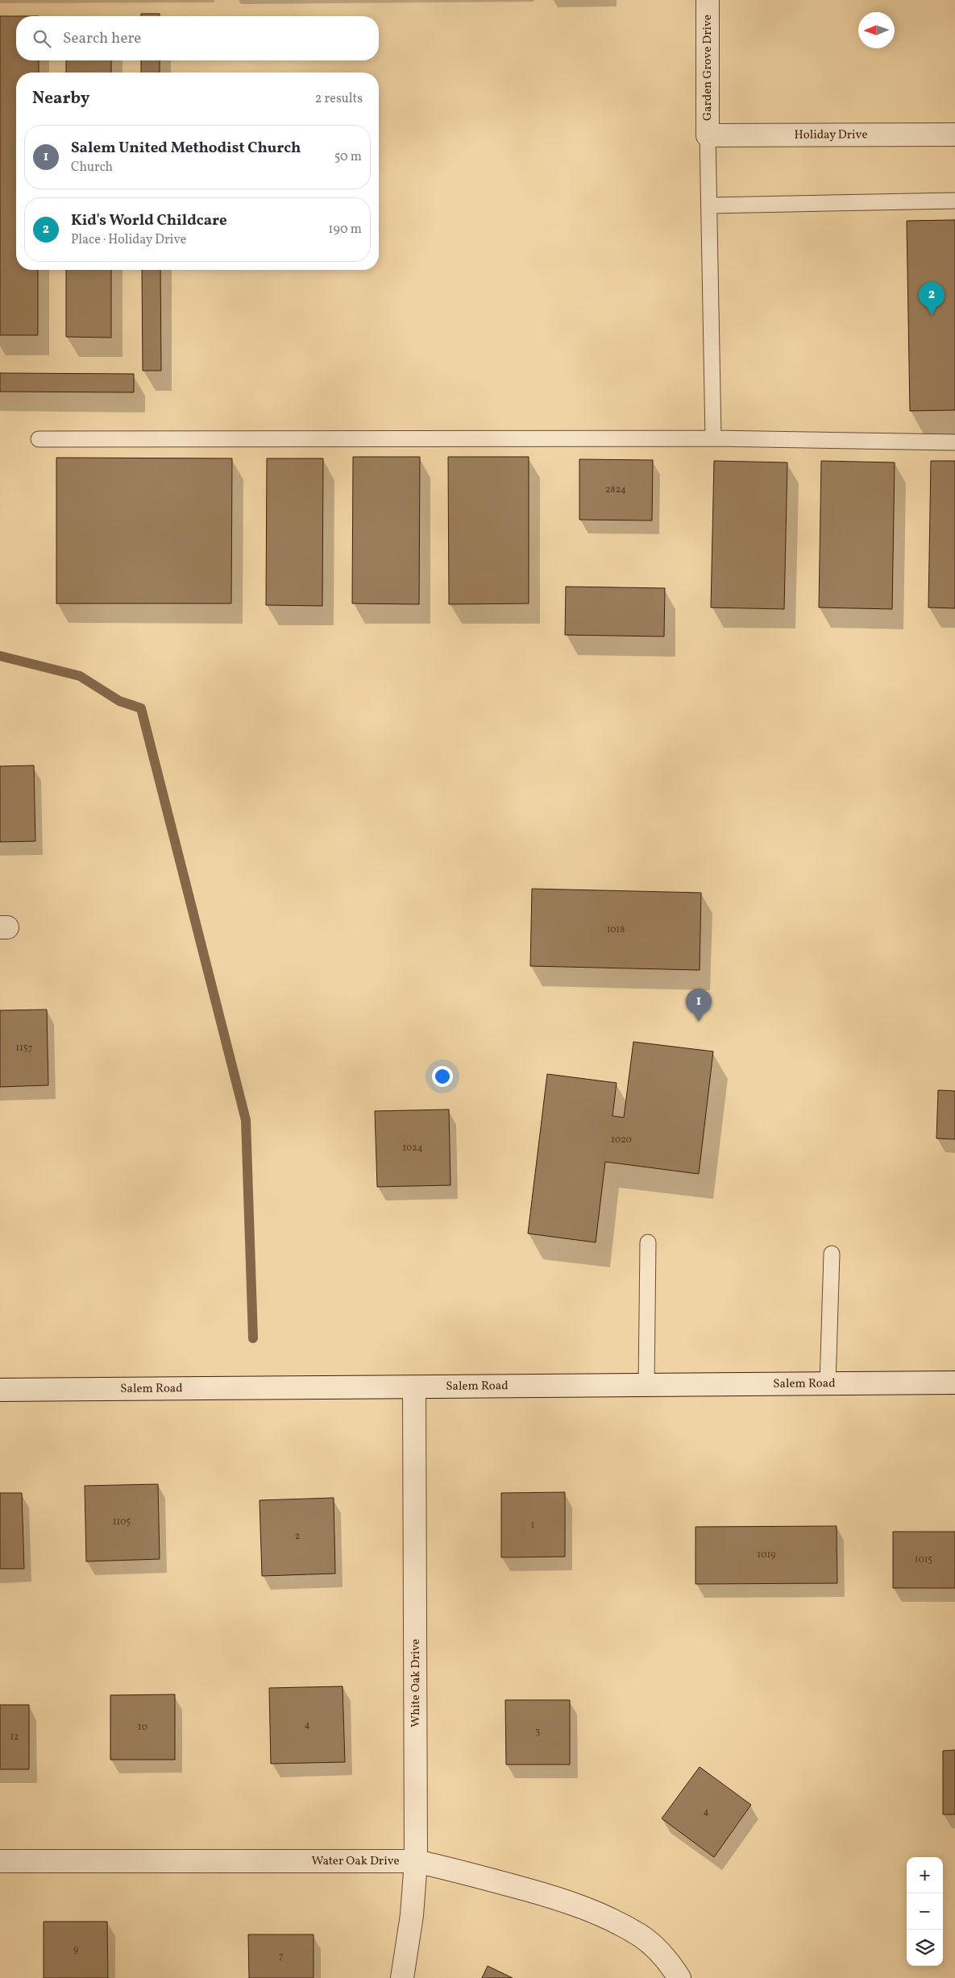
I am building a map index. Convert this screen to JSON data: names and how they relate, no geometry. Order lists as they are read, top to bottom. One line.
{"streets":{"street":["Garden Grove Drive","Holiday Drive","Salem Road","White Oak Drive","Water Oak Drive"]},"crossings":[["Garden Grove Drive","Holiday Drive"],["Salem Road","White Oak Drive"],["White Oak Drive","Water Oak Drive"]],"house_numbers":["2824","1018","1157","1020","1024","1105","1","2","1019","1015","4","10","3","12","4","9","7"],"north":"left","page":{"search":"Search here","heading":["Nearby","2 results"],"list":[{"mark":"1","name":"Salem United Methodist Church","note":"Church","value":"50 m"},{"mark":"2","name":"Kid's World Childcare","note":"Place · Holiday Drive","value":"190 m"}],"pins":["2","1"],"map_buttons":["+","−"]}}
